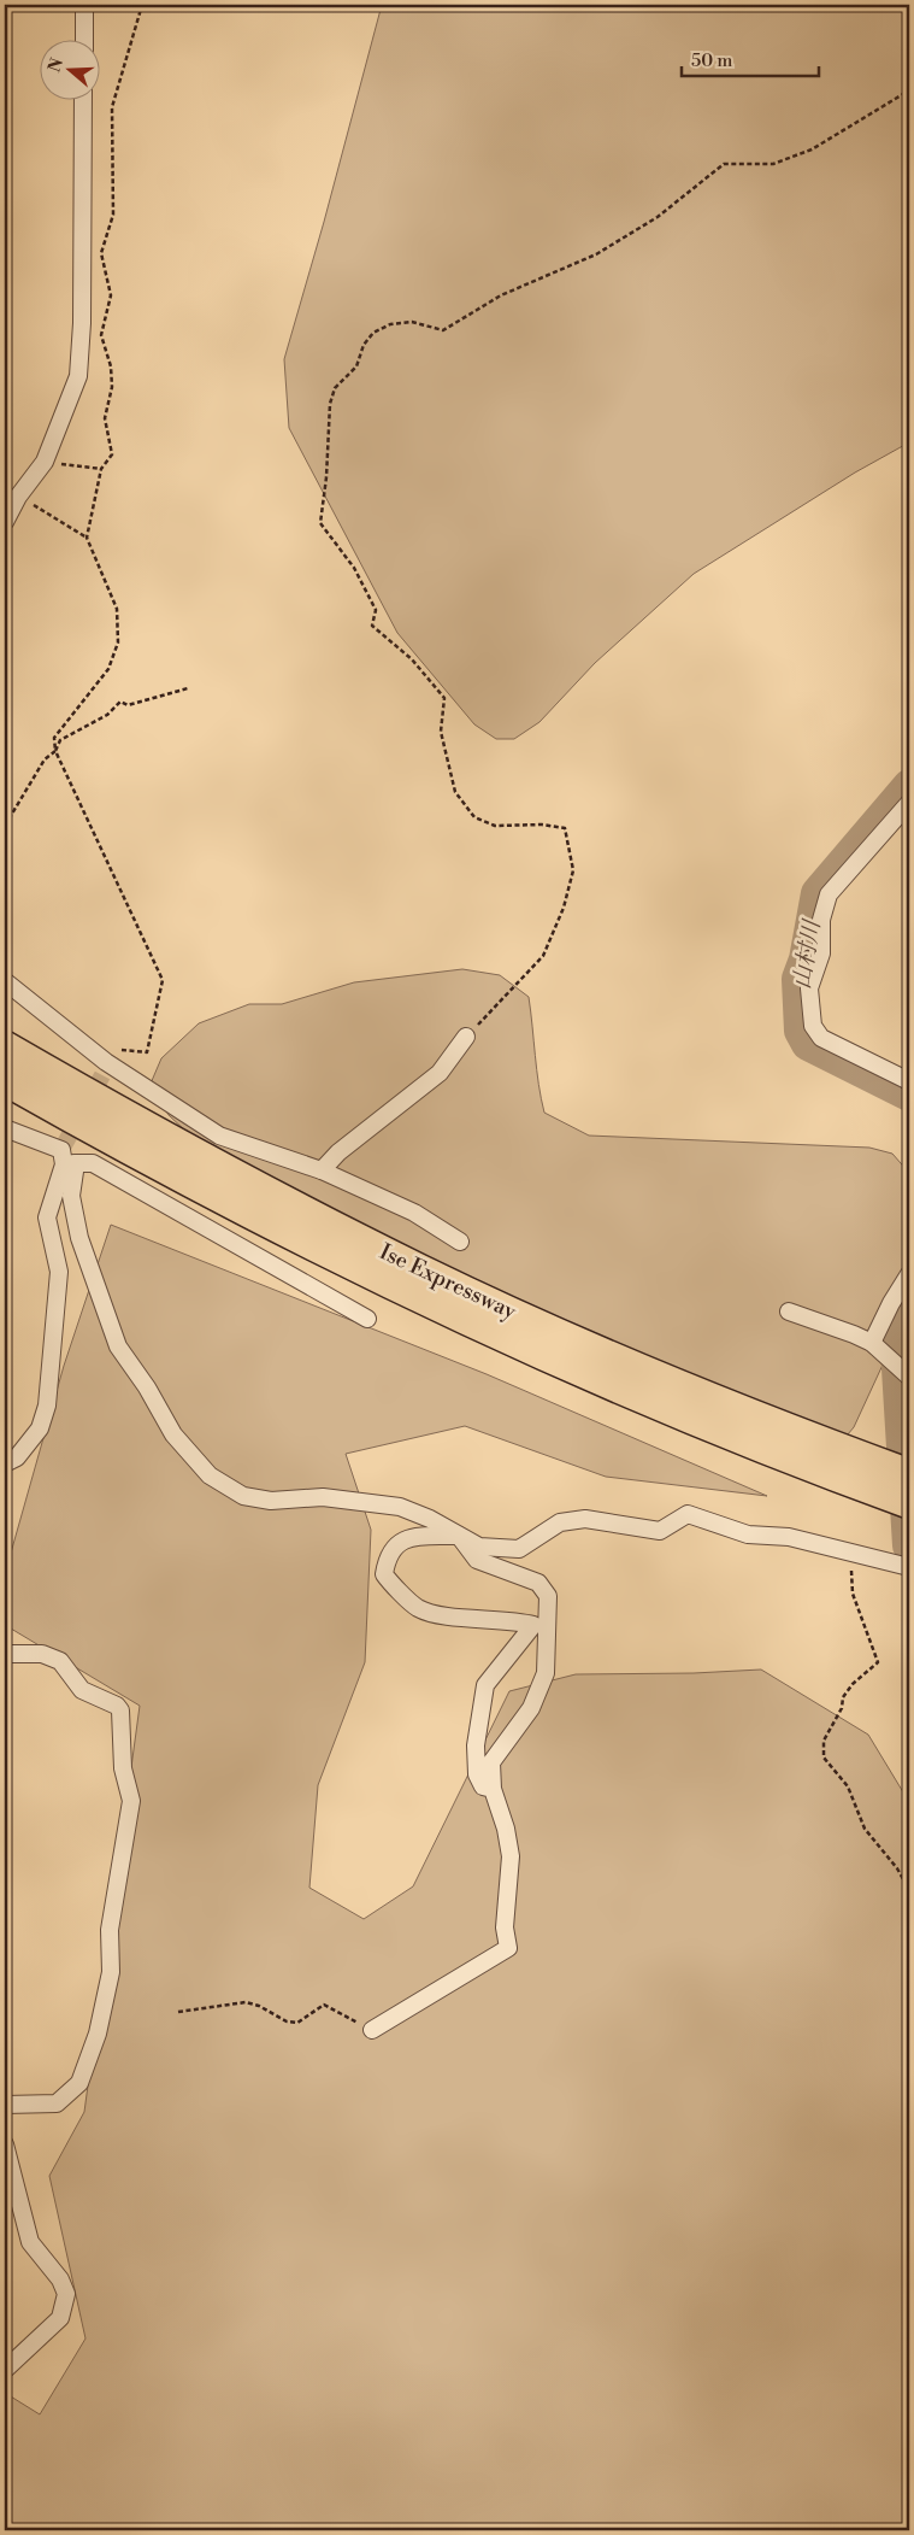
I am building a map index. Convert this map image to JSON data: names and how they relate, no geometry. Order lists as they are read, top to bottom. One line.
{"streets":{"highway":["Ise Expressway"]},"water":["山村川"],"scale_bar":"50 m","north":"left"}
